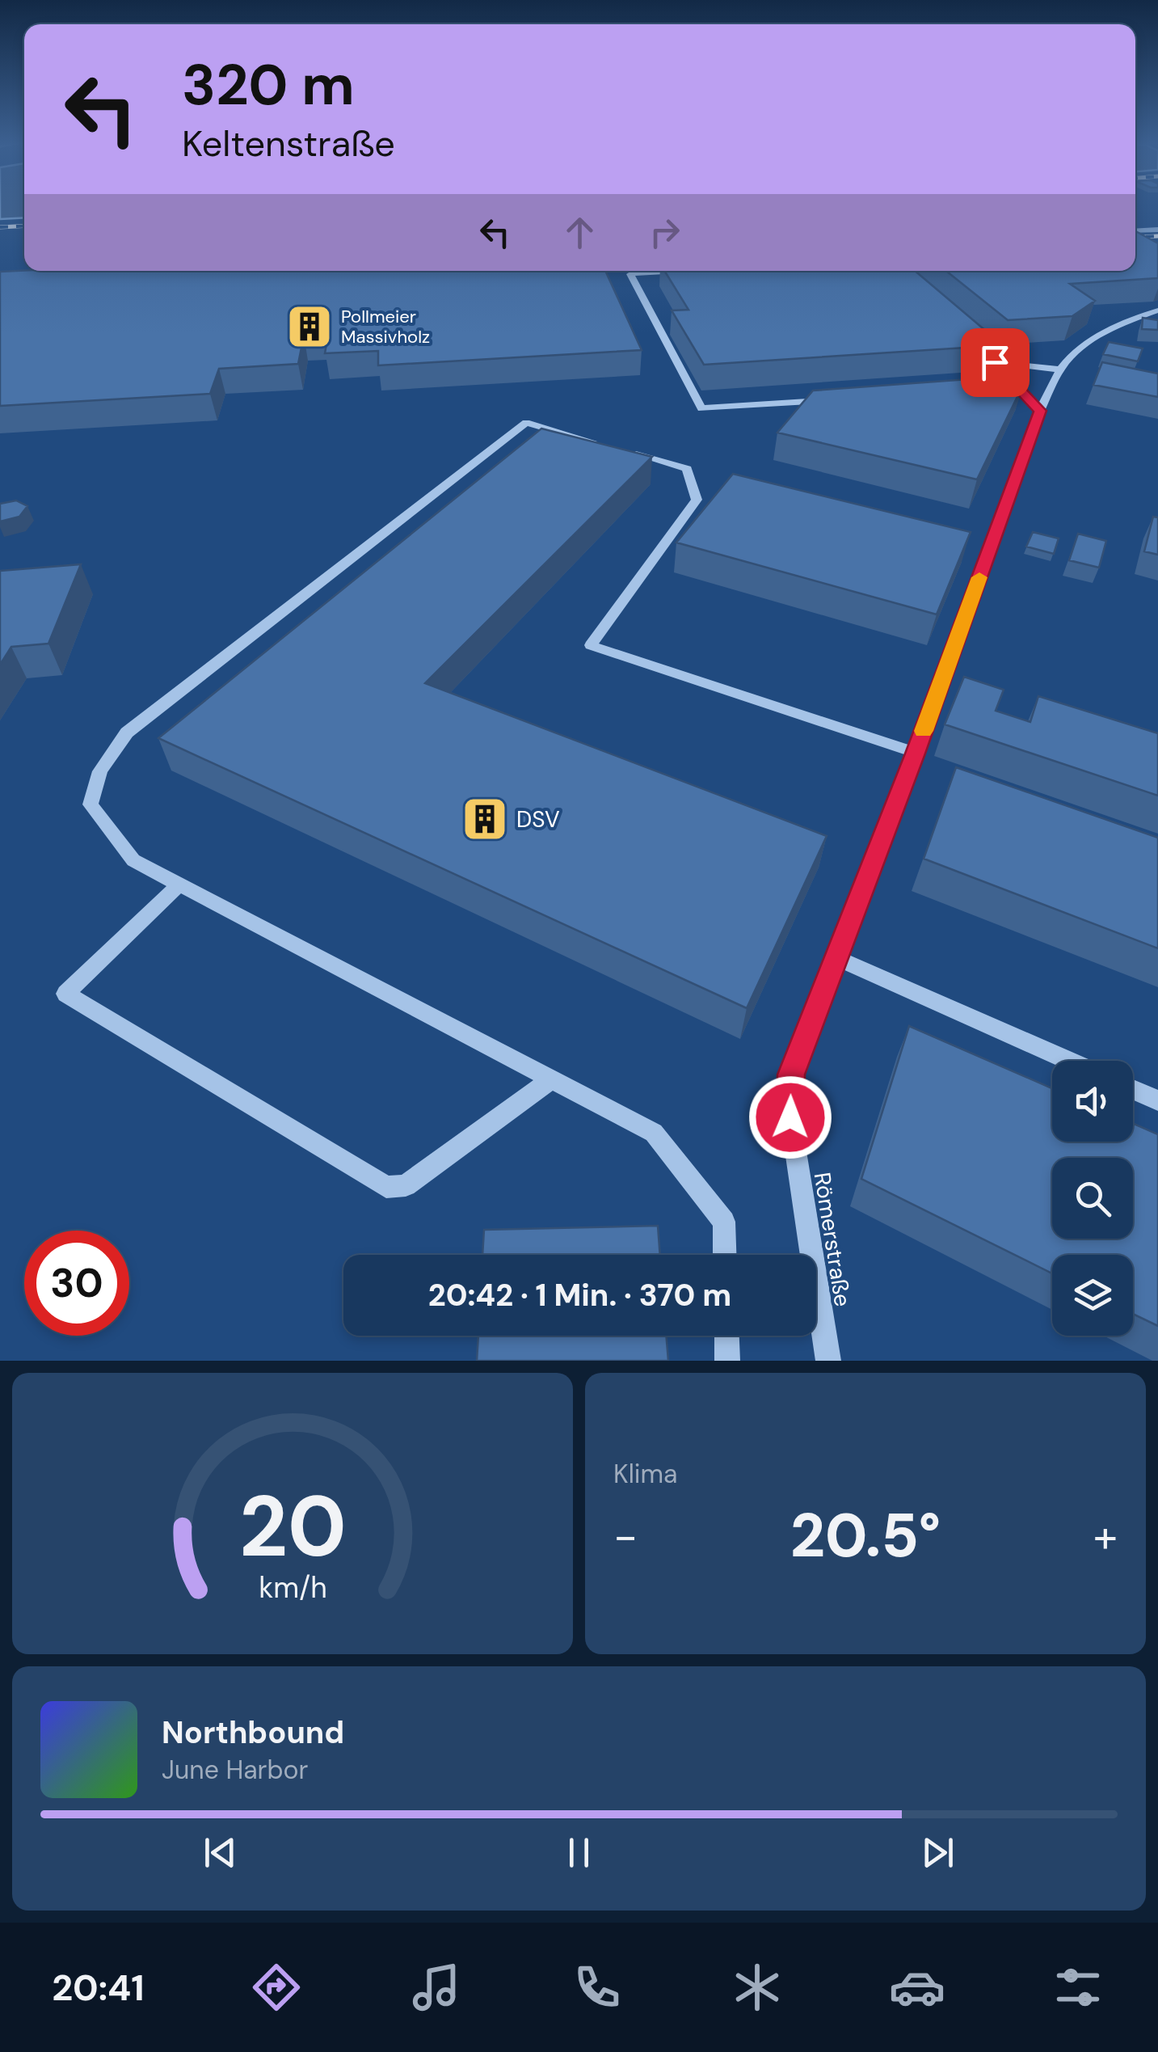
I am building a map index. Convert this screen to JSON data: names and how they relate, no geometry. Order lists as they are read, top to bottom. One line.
{"streets":{"street":["Römerstraße"]},"places":{"building":["Pollmeier Massivholz","DSV"]},"page":{"turn":["320 m","Keltenstraße"],"limit":"30","trip":"20:42 · 1 Min. · 370 m","tile":"Klima","heat":["−","20.5°","+"],"song":["Northbound","June Harbor"],"tabs":"20:41","gauge":["20","km/h"]}}
